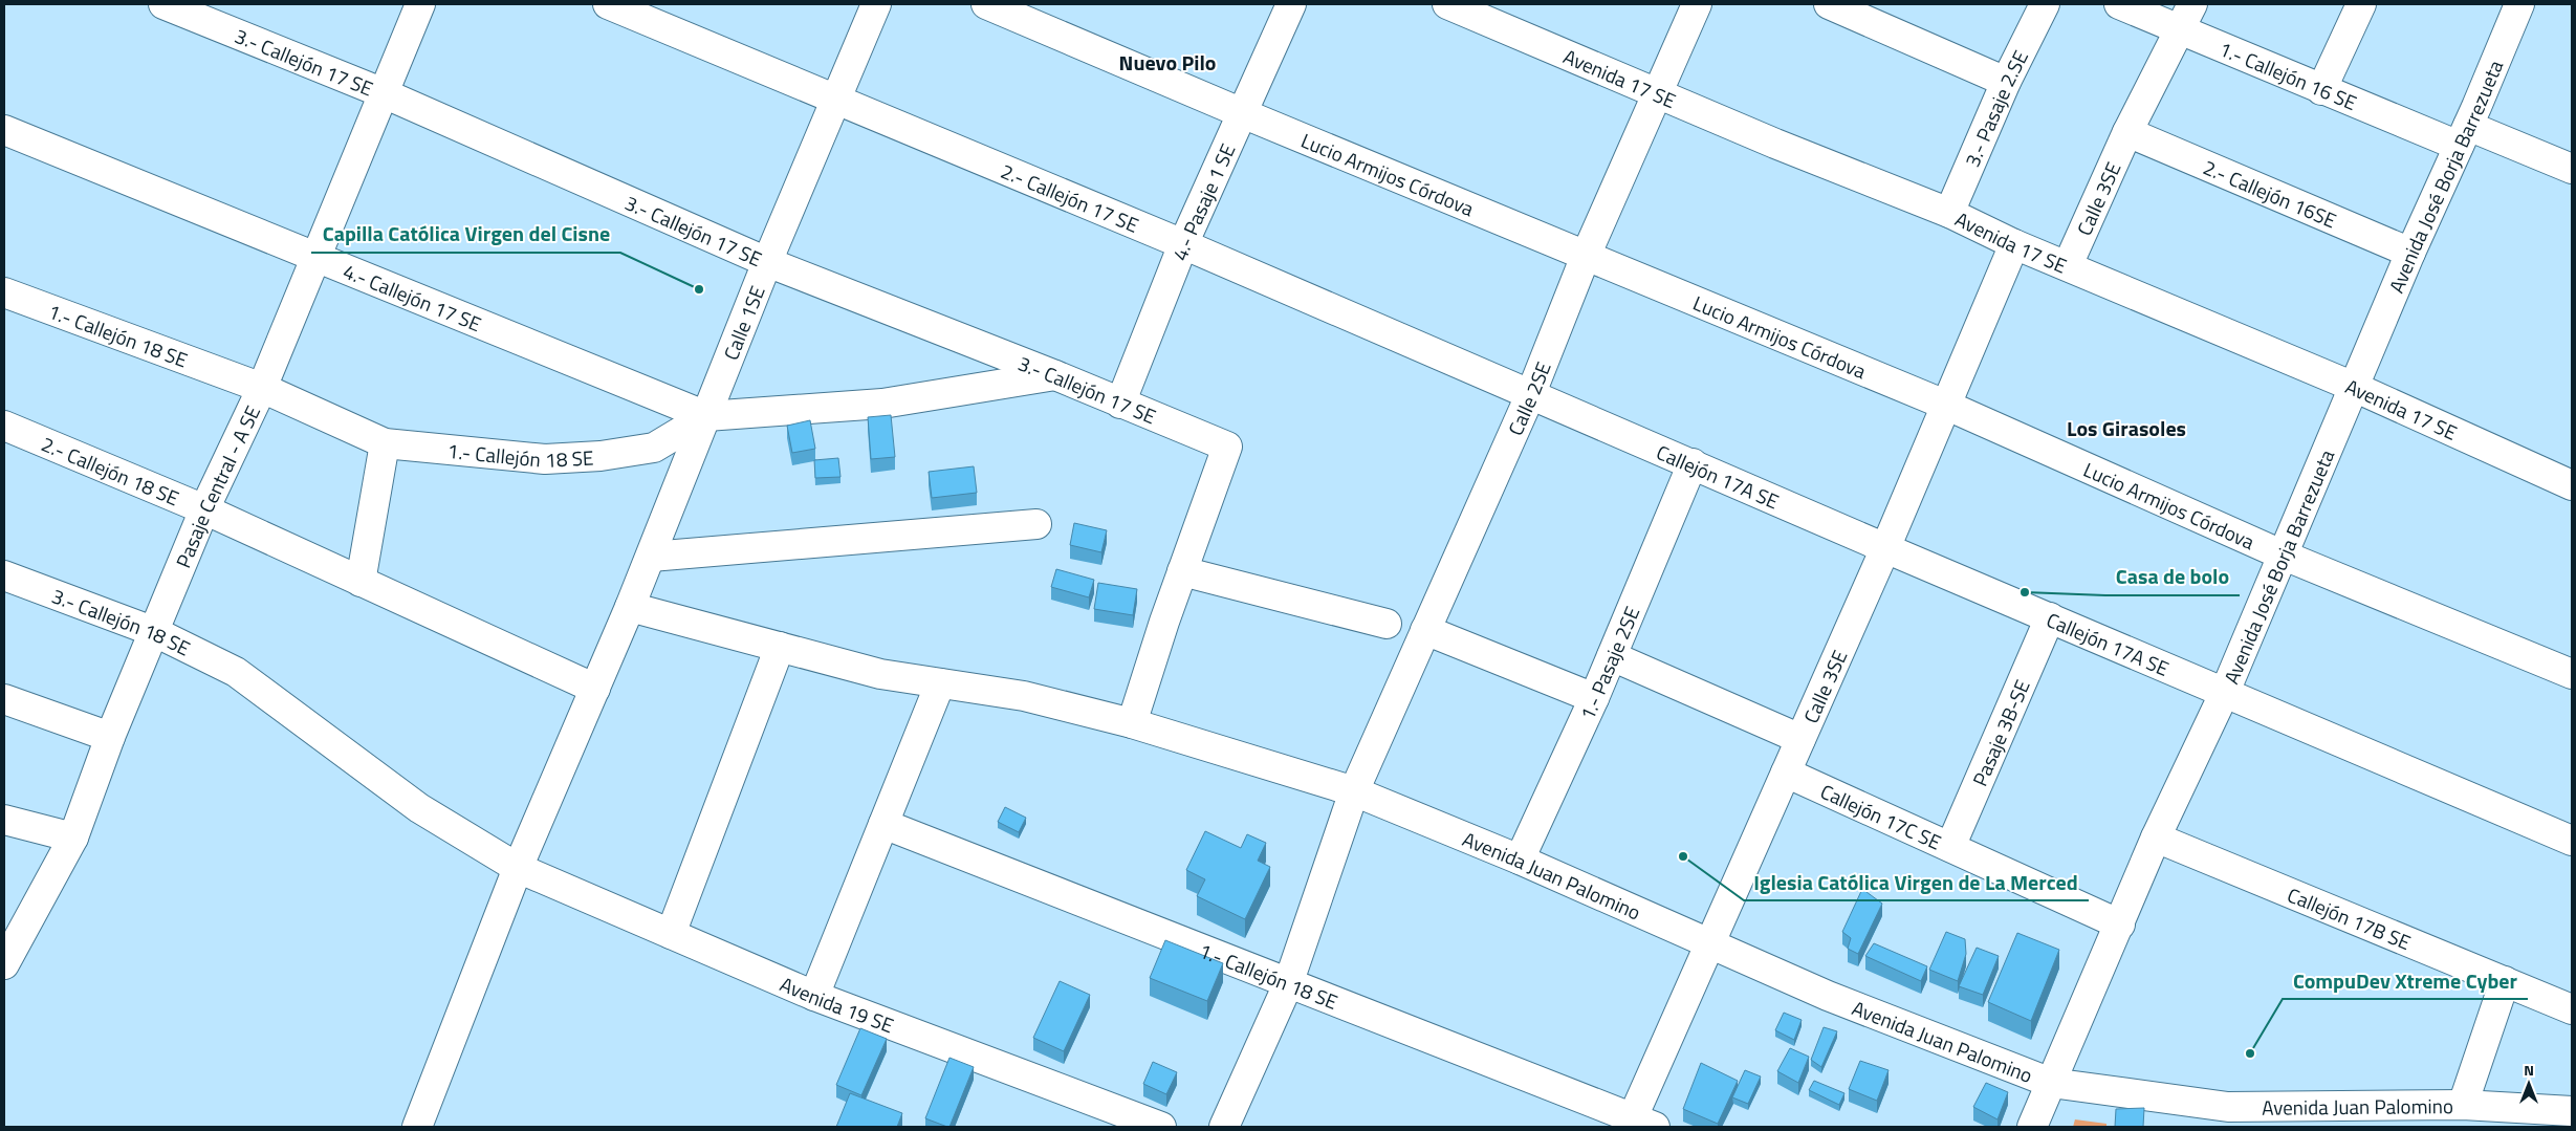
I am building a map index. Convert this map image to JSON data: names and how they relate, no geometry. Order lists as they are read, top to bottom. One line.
{"streets":{"street":["3.- Callejón 17 SE","1.- Callejón 16 SE","Avenida 17 SE","3.- Pasaje 2.SE","Lucio Armijos Córdova","Avenida José Borja Barrezueta","2.- Callejón 16SE","2.- Callejón 17 SE","Calle 3SE","4.- Pasaje 1 SE","4.- Callejón 17 SE","Calle 1SE","1.- Callejón 18 SE","Calle 2SE","2.- Callejón 18 SE","Callejón 17A SE","Pasaje Central - A SE","3.- Callejón 18 SE","1.- Pasaje 2SE","Pasaje 3B-SE","Callejón 17C SE","Avenida Juan Palomino","Callejón 17B SE","Avenida 19 SE"]},"crossings":[["3.- Callejón 17 SE","4.- Pasaje 1 SE"],["3.- Callejón 17 SE","Calle 1SE"],["3.- Callejón 17 SE","1.- Callejón 18 SE"],["3.- Callejón 17 SE","Pasaje Central - A SE"],["1.- Callejón 16 SE","Avenida José Borja Barrezueta"],["1.- Callejón 16 SE","Calle 3SE"],["Avenida 17 SE","3.- Pasaje 2.SE"],["Avenida 17 SE","Avenida José Borja Barrezueta"],["Avenida 17 SE","Calle 3SE"],["Avenida 17 SE","Calle 2SE"],["Lucio Armijos Córdova","Avenida José Borja Barrezueta"],["Lucio Armijos Córdova","Calle 3SE"],["Lucio Armijos Córdova","4.- Pasaje 1 SE"],["Lucio Armijos Córdova","Calle 2SE"],["Avenida José Borja Barrezueta","2.- Callejón 16SE"],["Avenida José Borja Barrezueta","Callejón 17A SE"],["Avenida José Borja Barrezueta","Callejón 17C SE"],["Avenida José Borja Barrezueta","Avenida Juan Palomino"],["Avenida José Borja Barrezueta","Callejón 17B SE"],["2.- Callejón 16SE","Calle 3SE"],["2.- Callejón 17 SE","4.- Pasaje 1 SE"],["2.- Callejón 17 SE","Calle 1SE"],["2.- Callejón 17 SE","Calle 2SE"],["2.- Callejón 17 SE","Callejón 17A SE"],["Calle 3SE","1.- Callejón 18 SE"],["Calle 3SE","Callejón 17A SE"],["Calle 3SE","Callejón 17C SE"],["Calle 3SE","Avenida Juan Palomino"],["4.- Callejón 17 SE","Calle 1SE"],["4.- Callejón 17 SE","1.- Callejón 18 SE"],["4.- Callejón 17 SE","Pasaje Central - A SE"],["Calle 1SE","1.- Callejón 18 SE"],["Calle 1SE","2.- Callejón 18 SE"],["Calle 1SE","3.- Callejón 18 SE"],["Calle 1SE","Avenida Juan Palomino"],["Calle 1SE","Avenida 19 SE"],["1.- Callejón 18 SE","Calle 2SE"],["1.- Callejón 18 SE","Pasaje Central - A SE"],["Calle 2SE","Callejón 17A SE"],["Calle 2SE","Avenida Juan Palomino"],["2.- Callejón 18 SE","Pasaje Central - A SE"],["Callejón 17A SE","1.- Pasaje 2SE"],["Callejón 17A SE","Pasaje 3B-SE"],["Pasaje Central - A SE","3.- Callejón 18 SE"],["3.- Callejón 18 SE","Avenida 19 SE"],["1.- Pasaje 2SE","Avenida Juan Palomino"],["Pasaje 3B-SE","Callejón 17C SE"]],"districts":["Nuevo Pilo","Los Girasoles"],"places":["Capilla Católica Virgen del Cisne","Casa de bolo","Iglesia Católica Virgen de La Merced","CompuDev Xtreme Cyber"],"north":"top"}
